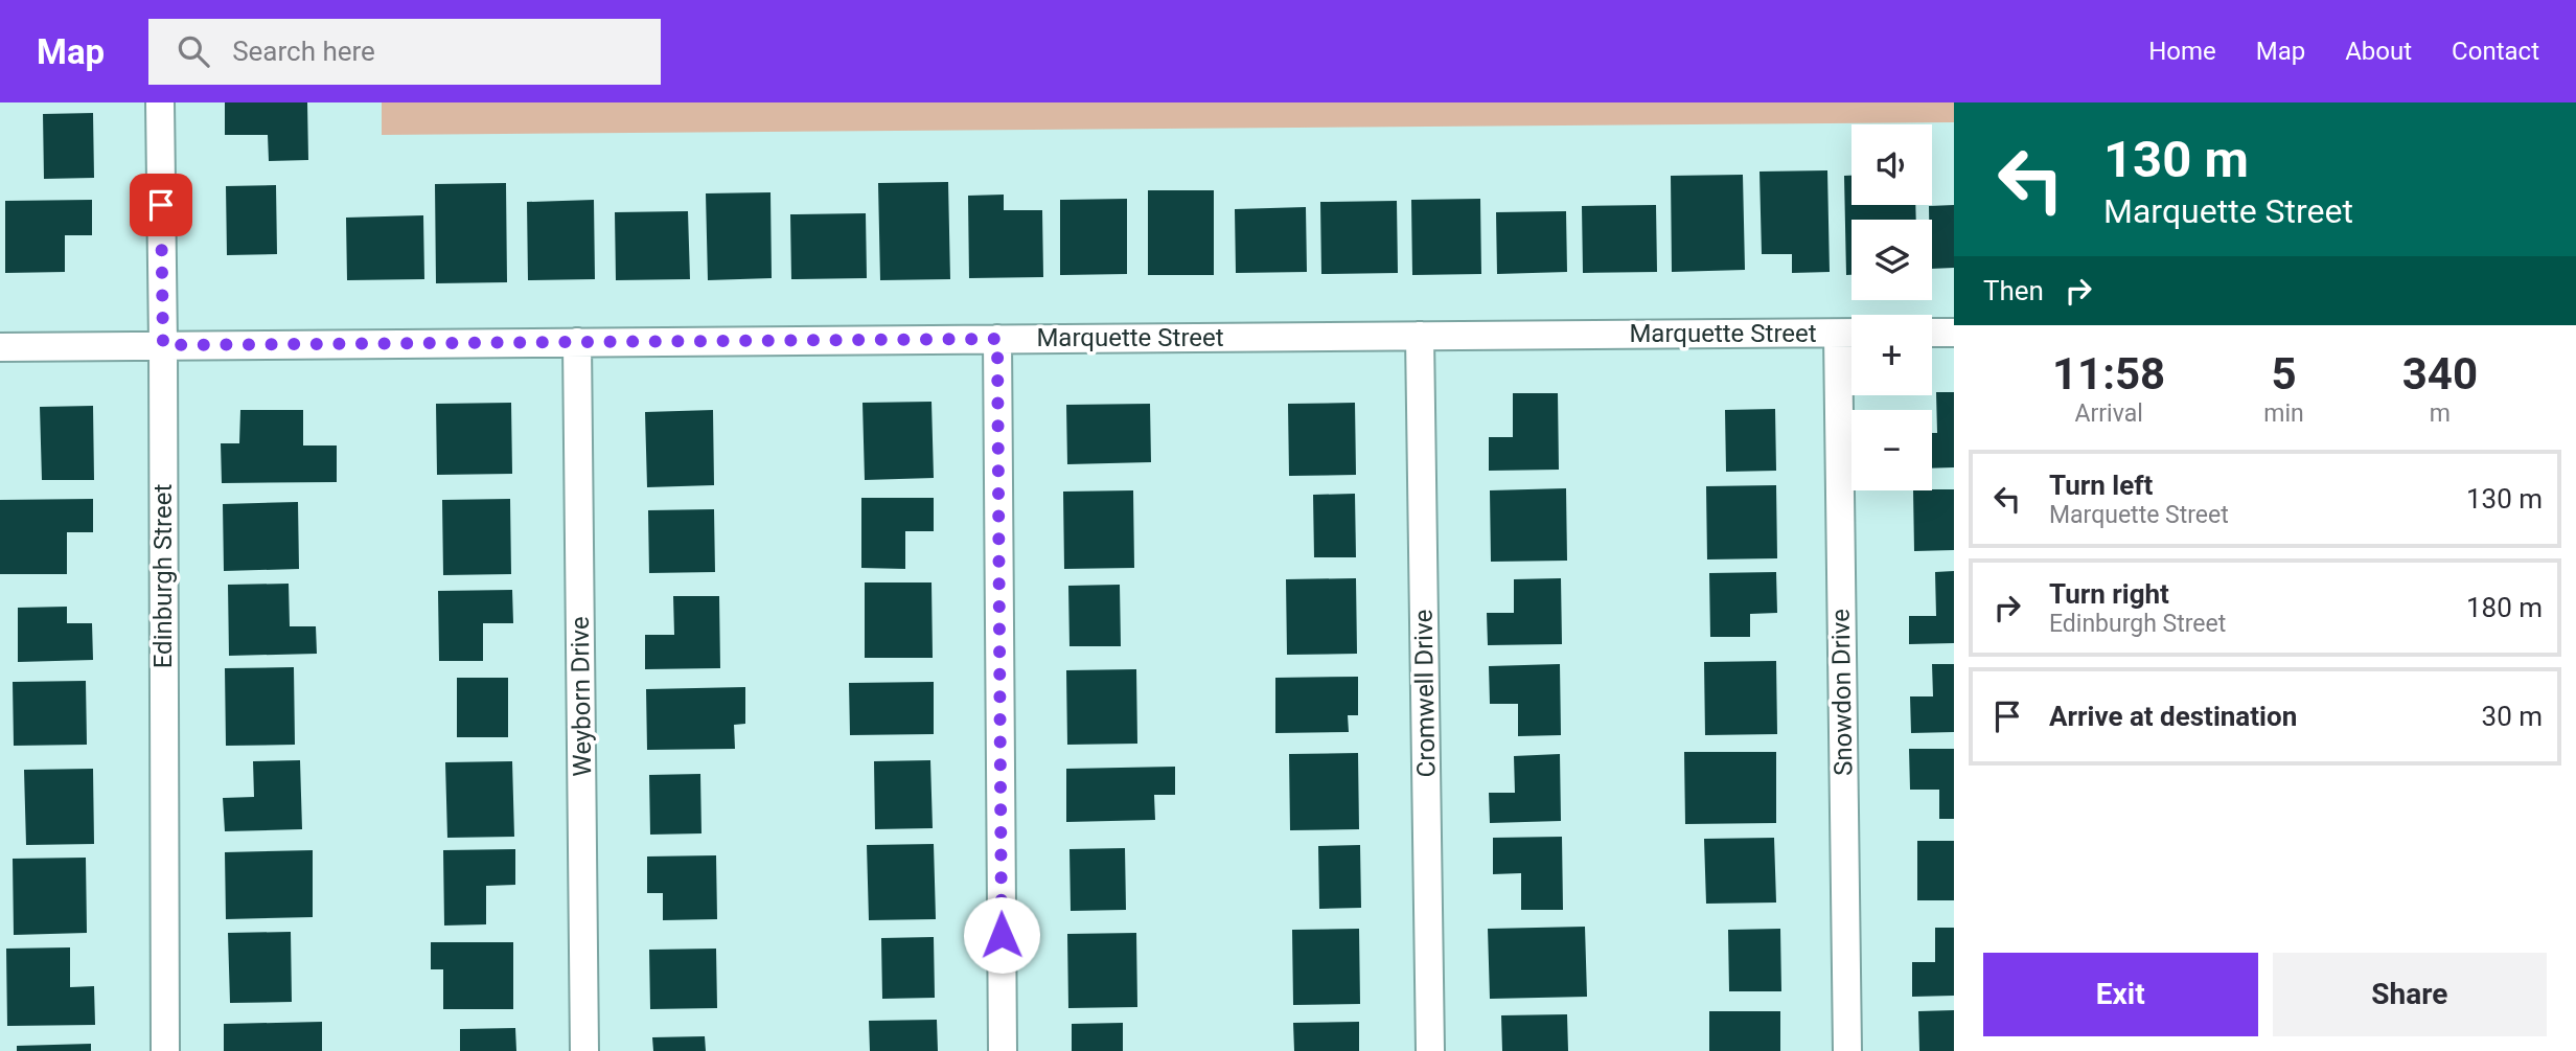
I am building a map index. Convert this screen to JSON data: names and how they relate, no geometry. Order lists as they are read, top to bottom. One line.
{"streets":{"street":["Marquette Street","Edinburgh Street","Snowdon Drive","Cromwell Drive","Weyborn Drive"]},"crossings":[["Marquette Street","Edinburgh Street"],["Marquette Street","Snowdon Drive"],["Marquette Street","Cromwell Drive"],["Marquette Street","Weyborn Drive"]],"page":{"header":"Map","search":"Search here","nav":["Home","Map","About","Contact"],"turn":["130 m","Marquette Street"],"map_buttons":["+","−"],"then":"Then","eta":["11:58","Arrival","5","min","340","m"],"list":[{"name":"Turn left","note":"Marquette Street","value":"130 m"},{"name":"Turn right","note":"Edinburgh Street","value":"180 m"},{"name":"Arrive at destination","value":"30 m"}],"buttons":["Exit","Share"]}}
